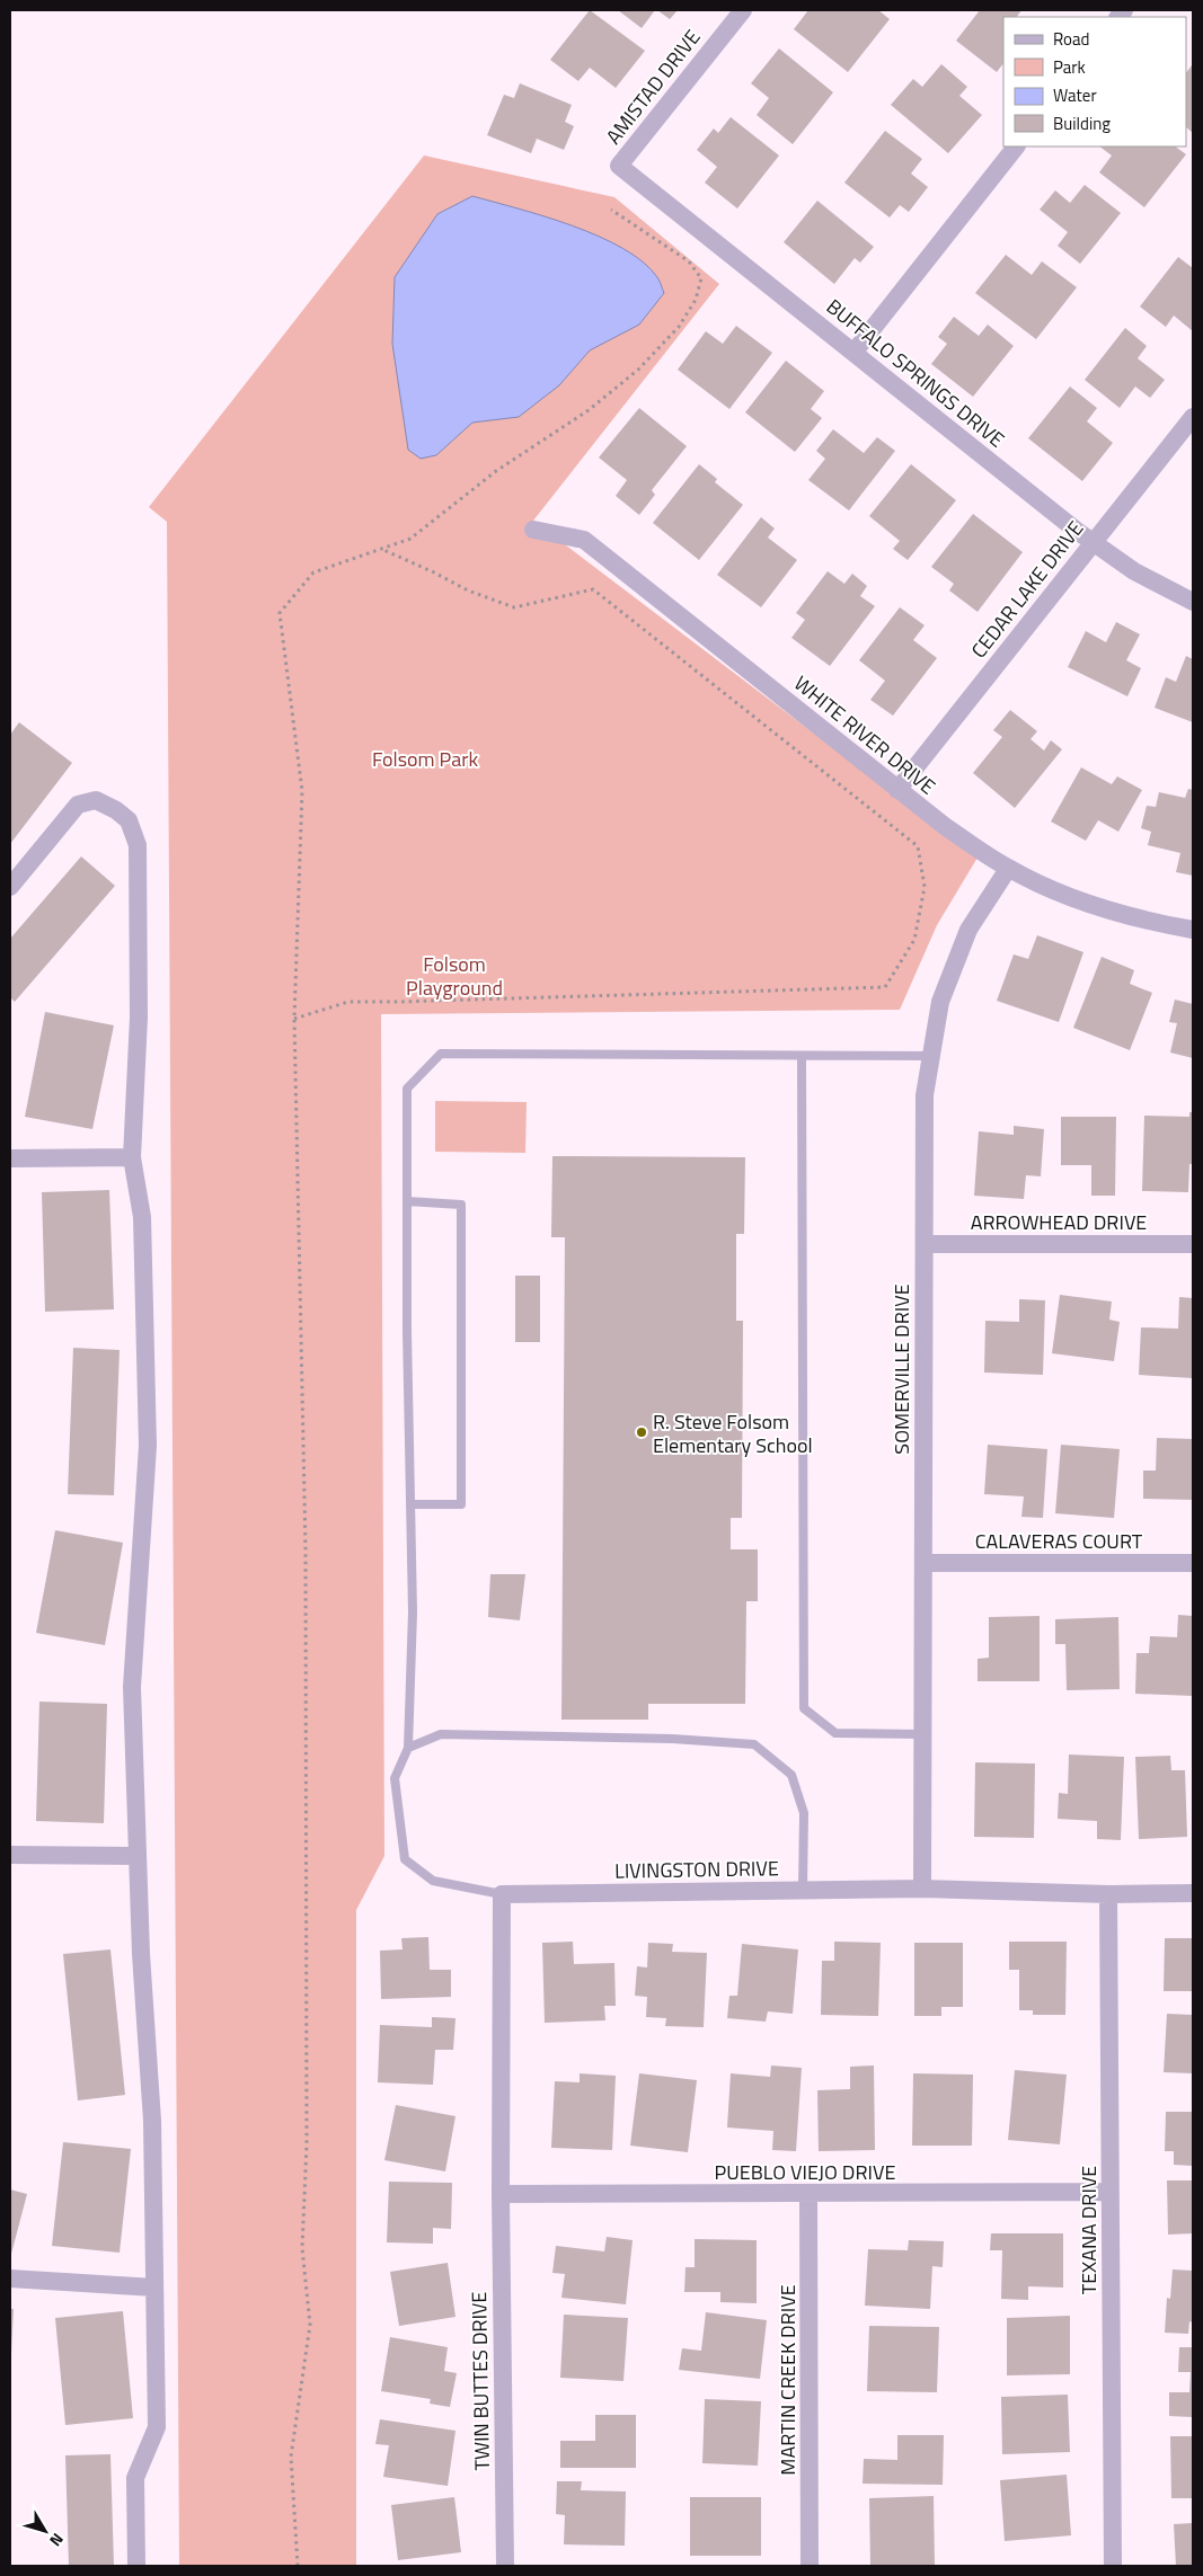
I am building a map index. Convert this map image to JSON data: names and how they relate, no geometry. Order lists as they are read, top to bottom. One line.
{"streets":{"street":["AMISTAD DRIVE","BUFFALO SPRINGS DRIVE","CEDAR LAKE DRIVE","WHITE RIVER DRIVE","ARROWHEAD DRIVE","SOMERVILLE DRIVE","CALAVERAS COURT","LIVINGSTON DRIVE","PUEBLO VIEJO DRIVE","TEXANA DRIVE","MARTIN CREEK DRIVE","TWIN BUTTES DRIVE"]},"crossings":[["AMISTAD DRIVE","BUFFALO SPRINGS DRIVE"],["BUFFALO SPRINGS DRIVE","CEDAR LAKE DRIVE"],["CEDAR LAKE DRIVE","WHITE RIVER DRIVE"],["WHITE RIVER DRIVE","SOMERVILLE DRIVE"],["ARROWHEAD DRIVE","SOMERVILLE DRIVE"],["SOMERVILLE DRIVE","CALAVERAS COURT"],["SOMERVILLE DRIVE","LIVINGSTON DRIVE"],["LIVINGSTON DRIVE","TEXANA DRIVE"],["PUEBLO VIEJO DRIVE","TEXANA DRIVE"],["PUEBLO VIEJO DRIVE","MARTIN CREEK DRIVE"],["PUEBLO VIEJO DRIVE","TWIN BUTTES DRIVE"]],"parks":["Folsom Park","Folsom Playground"],"places":["R. Steve Folsom Elementary School"],"legend":["Road","Park","Water","Building"],"north":"bottom right"}
